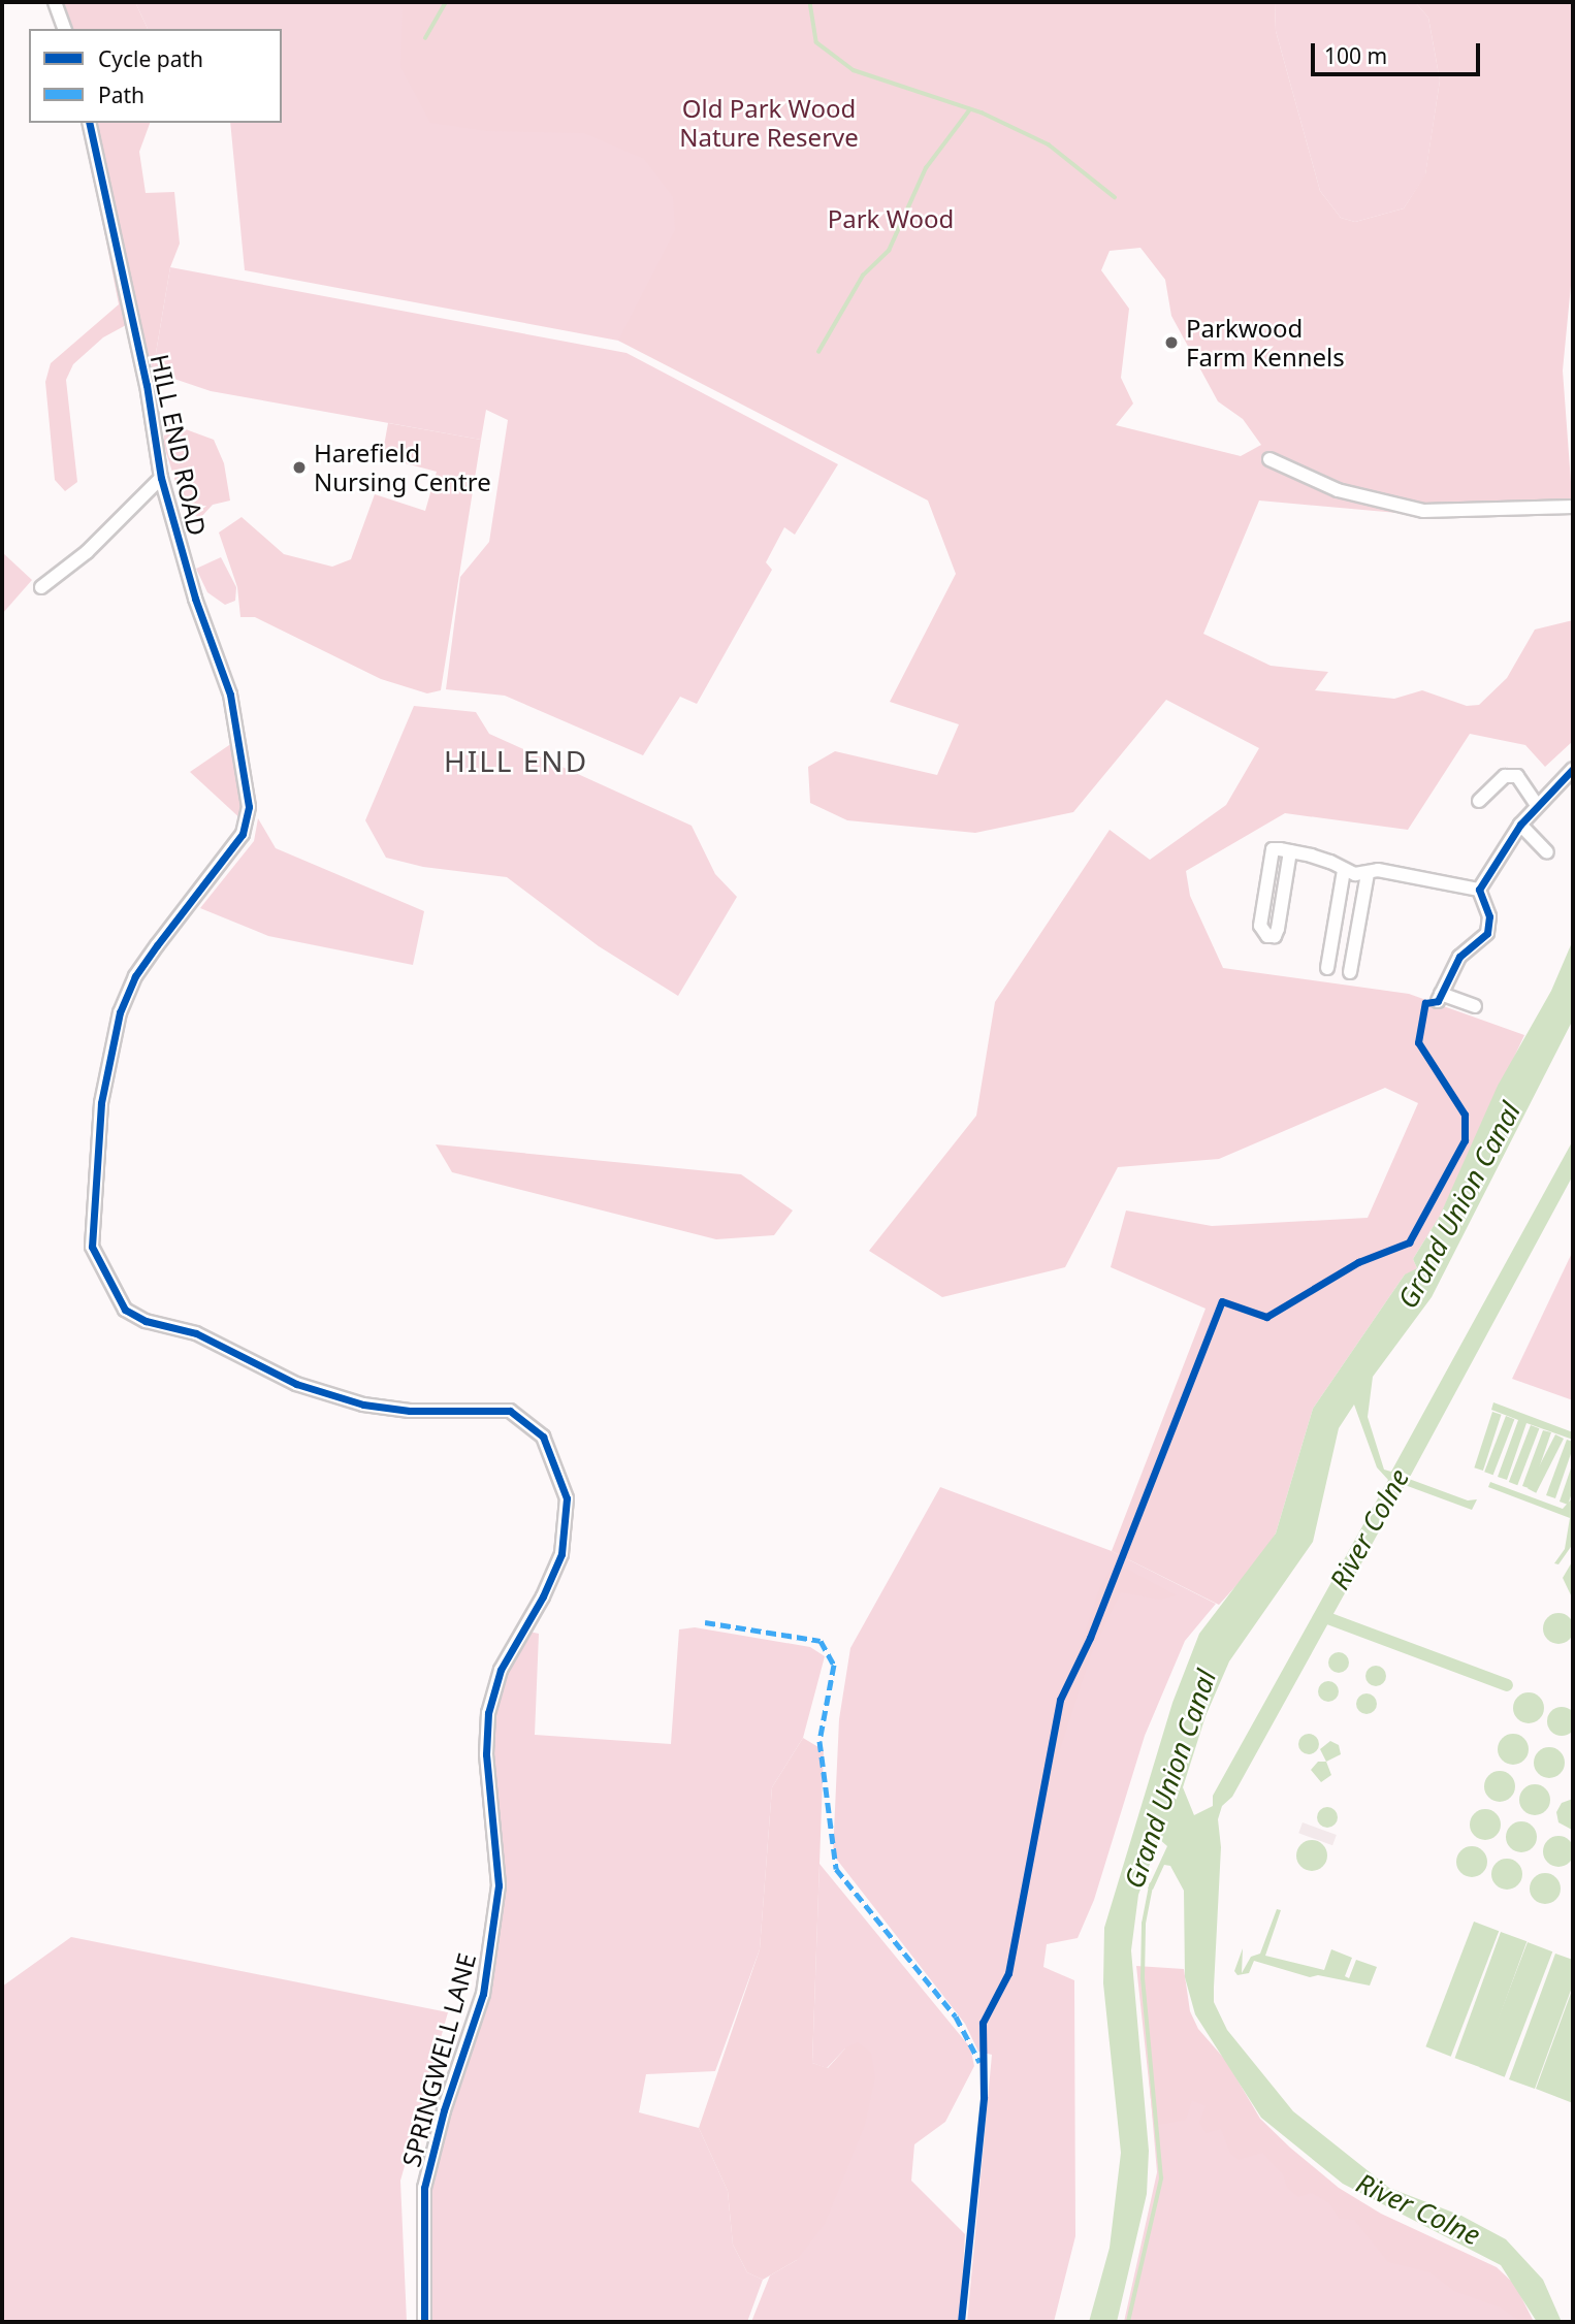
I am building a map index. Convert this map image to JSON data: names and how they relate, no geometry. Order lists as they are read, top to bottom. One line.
{"streets":{"street":["HILL END ROAD","SPRINGWELL LANE"]},"crossings":[["HILL END ROAD","SPRINGWELL LANE"]],"districts":["HILL END"],"water":["Grand Union Canal","River Colne"],"parks":["Old Park Wood Nature Reserve","Park Wood"],"places":["Parkwood Farm Kennels","Harefield Nursing Centre"],"legend":["Cycle path","Path"],"scale_bar":"100 m"}
